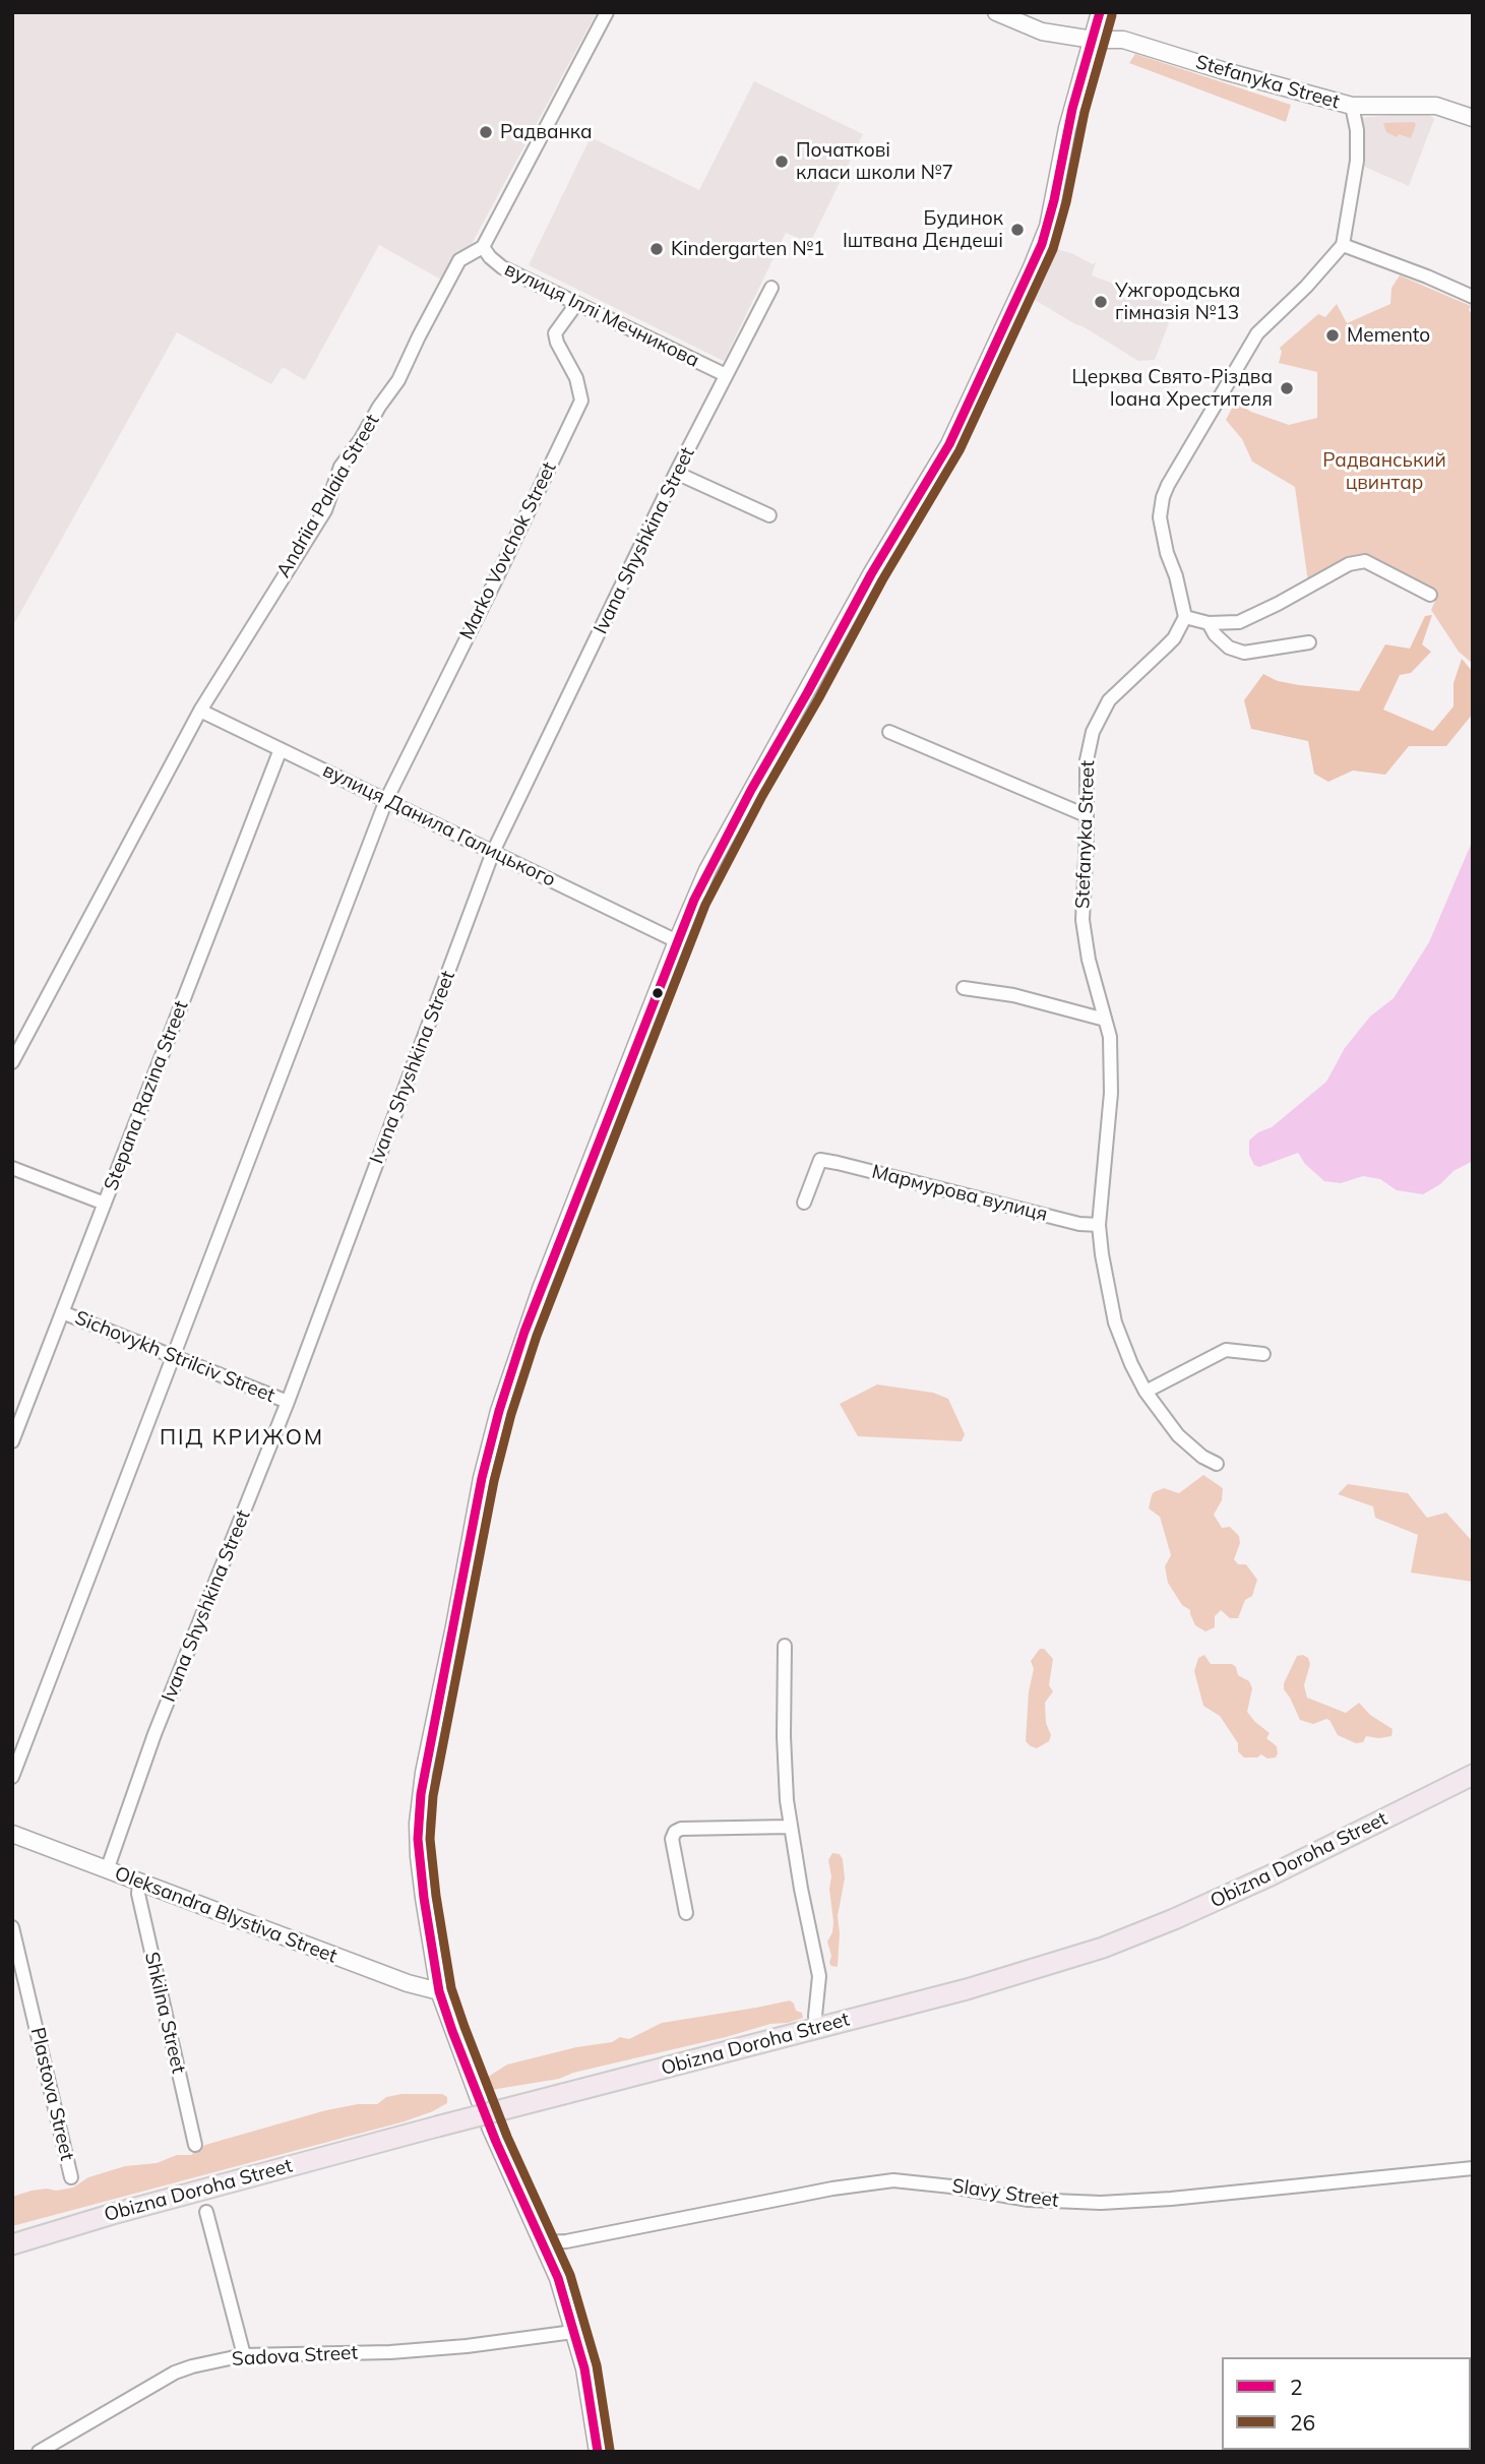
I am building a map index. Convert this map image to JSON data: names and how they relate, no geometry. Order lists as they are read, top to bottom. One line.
{"streets":{"highway":["Obizna Doroha Street"],"street":["Stefanyka Street","вулиця Іллі Мечникова","Andriia Palaia Street","Ivana Shyshkina Street","Marko Vovchok Street","вулиця Данила Галицького","Stepana Razina Street","Мармурова вулиця","Sichovykh Strilciv Street","Oleksandra Blystiva Street","Shkilna Street","Plastova Street","Slavy Street","Sadova Street"]},"crossings":[["Stefanyka Street","Мармурова вулиця"],["вулиця Іллі Мечникова","Andriia Palaia Street"],["вулиця Іллі Мечникова","Ivana Shyshkina Street"],["вулиця Іллі Мечникова","Marko Vovchok Street"],["Andriia Palaia Street","вулиця Данила Галицького"],["Ivana Shyshkina Street","вулиця Данила Галицького"],["Ivana Shyshkina Street","Sichovykh Strilciv Street"],["Ivana Shyshkina Street","Oleksandra Blystiva Street"],["Marko Vovchok Street","вулиця Данила Галицького"],["вулиця Данила Галицького","Stepana Razina Street"],["Stepana Razina Street","Sichovykh Strilciv Street"],["Oleksandra Blystiva Street","Shkilna Street"]],"districts":["ПІД КРИЖОМ"],"parks":["Радванський цвинтар"],"places":["Радванка","Початкові класи школи №7","Будинок Іштвана Дєндеші","Kindergarten №1","Ужгородська гімназія №13","Memento","Церква Свято-Різдва Іоана Хрестителя"],"lines":["transit line 2","transit line 26"],"legend":["2","26"]}
